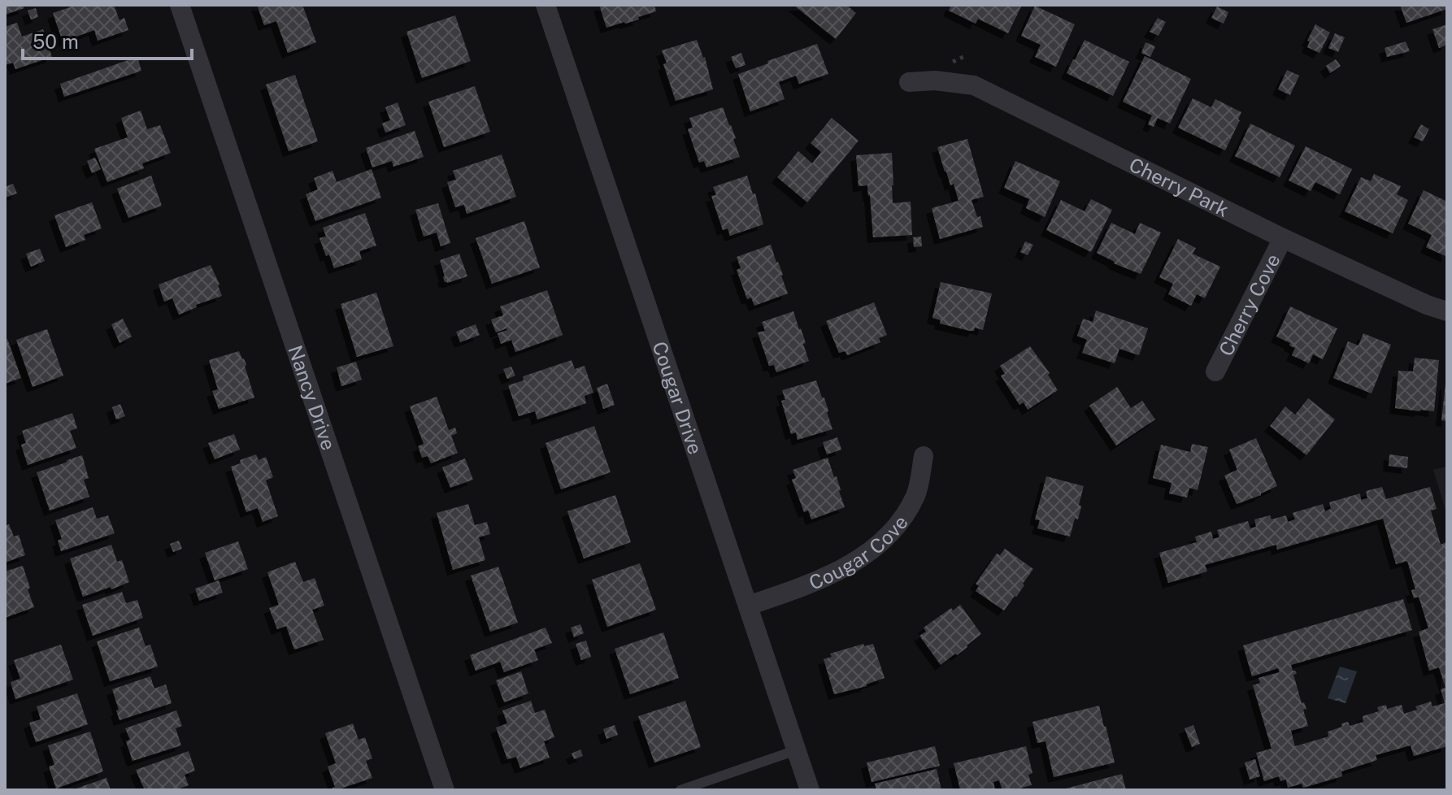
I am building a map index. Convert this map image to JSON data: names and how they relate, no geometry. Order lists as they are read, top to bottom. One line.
{"streets":{"street":["Cherry Park","Cherry Cove","Nancy Drive","Cougar Drive","Cougar Cove"]},"crossings":[["Cherry Park","Cherry Cove"],["Cougar Drive","Cougar Cove"]],"scale_bar":"50 m"}
